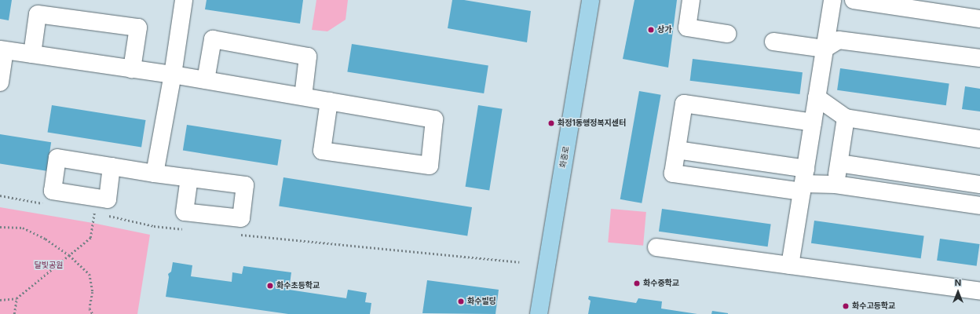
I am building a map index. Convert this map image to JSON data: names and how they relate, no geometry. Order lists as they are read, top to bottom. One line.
{"streets":{"main road":["화중로"]},"parks":["달빛공원"],"places":["상가","화정1동행정복지센터","화수중학교","화수초등학교","화수빌딩","화수고등학교"],"north":"top"}
